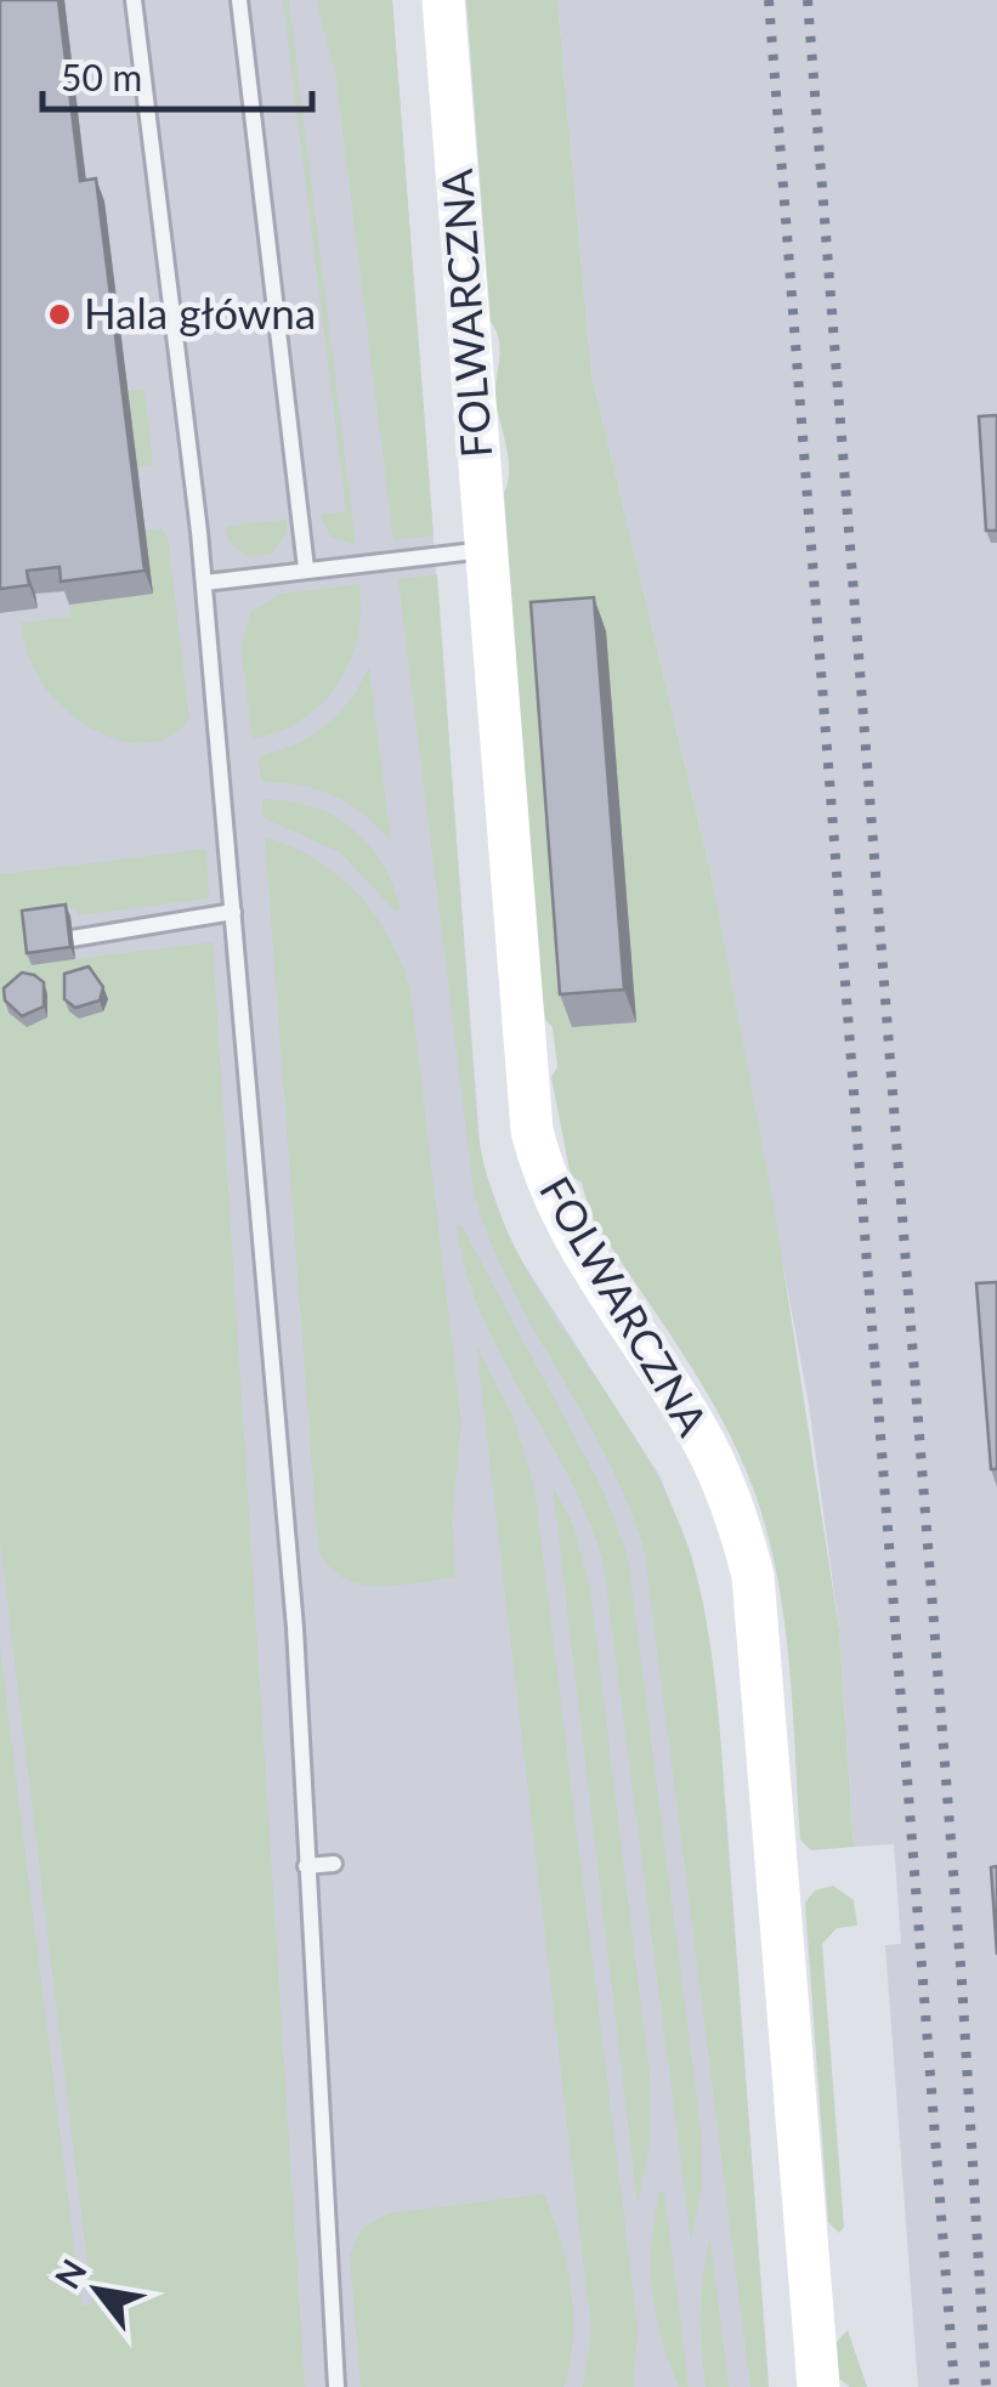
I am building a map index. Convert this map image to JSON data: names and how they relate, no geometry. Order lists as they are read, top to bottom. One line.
{"streets":{"street":["FOLWARCZNA"]},"places":["Hala główna"],"scale_bar":"50 m","north":"top left"}
